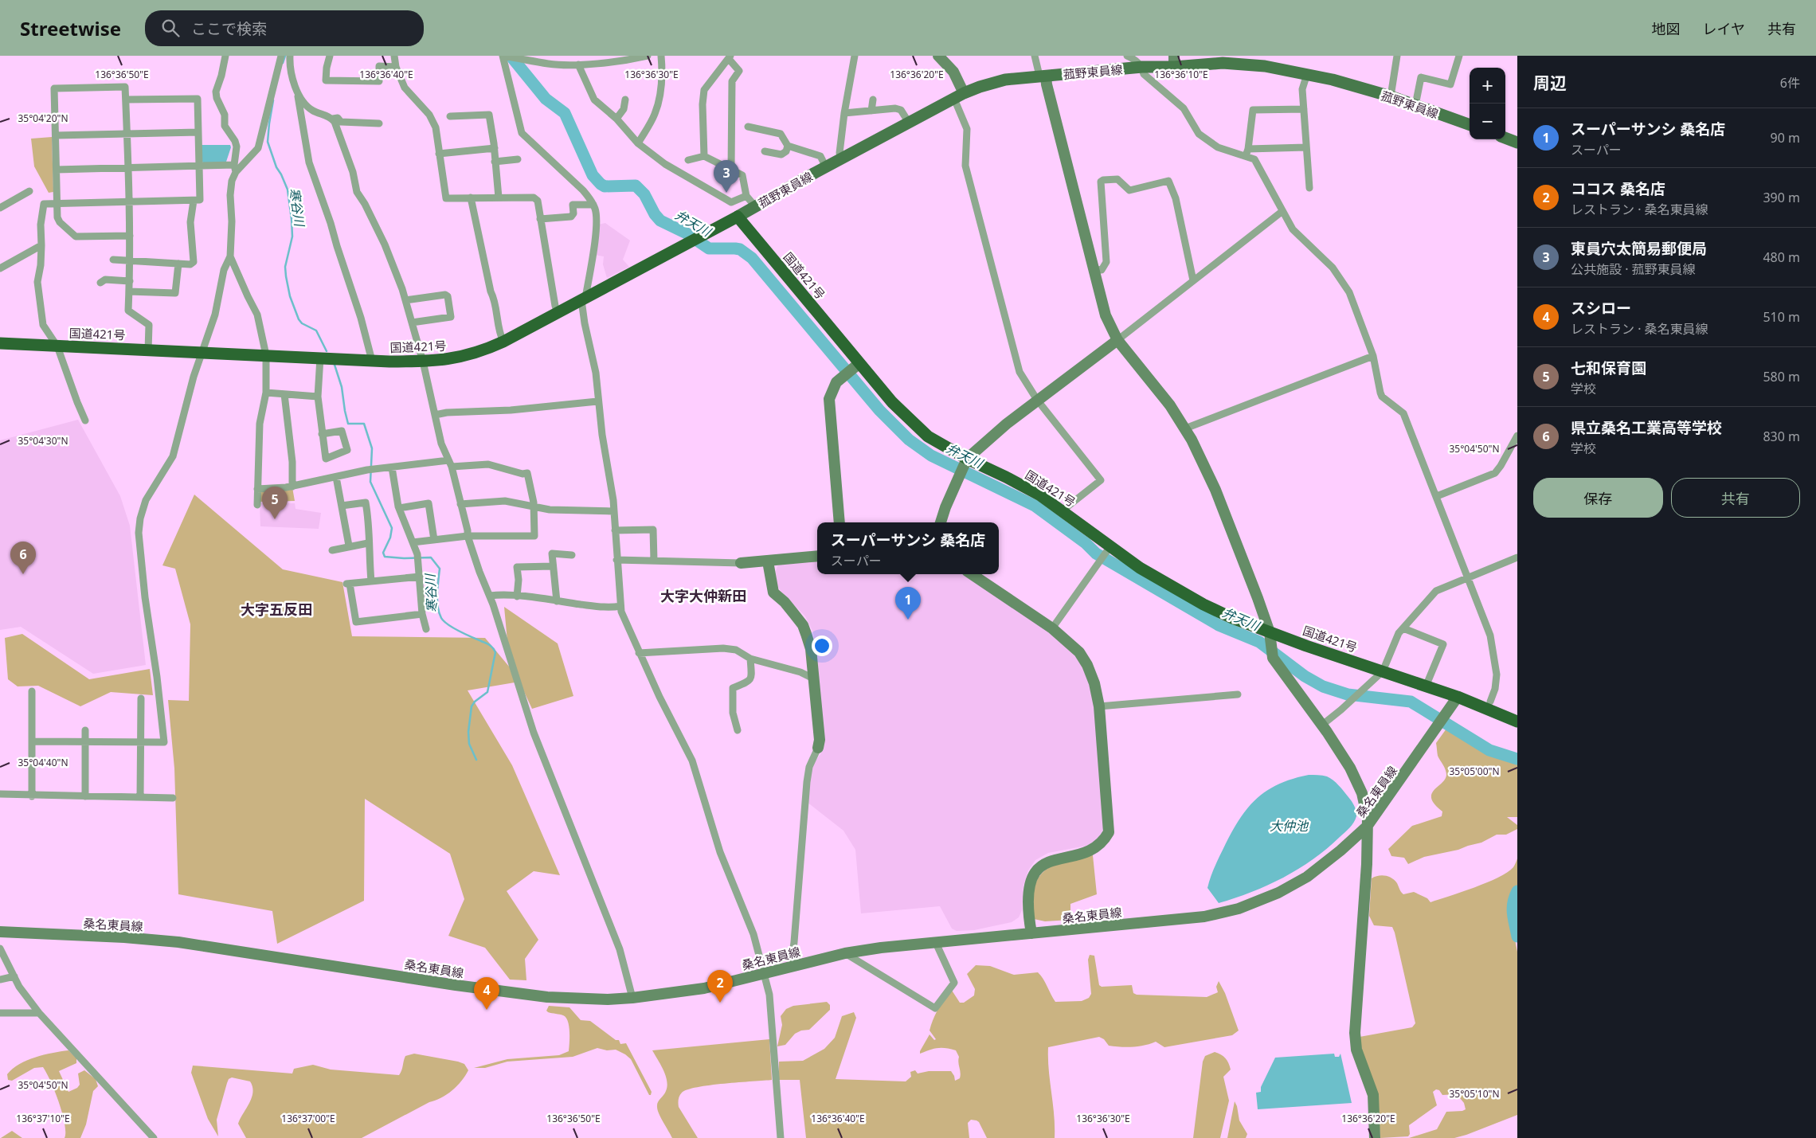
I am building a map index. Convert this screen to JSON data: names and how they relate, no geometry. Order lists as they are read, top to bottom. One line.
{"streets":{"highway":["国道421号"],"main road":["菰野東員線"],"street":["桑名東員線"]},"crossings":[["菰野東員線","国道421号"],["国道421号","桑名東員線"]],"districts":["大字大仲新田","大字五反田"],"water":["寒谷川","弁天川","大仲池"],"page":{"header":"Streetwise","search":"ここで検索","nav":["地図","レイヤ","共有"],"heading":["周辺","6件"],"map_buttons":["+","−"],"list":[{"mark":"1","name":"スーパーサンシ 桑名店","note":"スーパー","value":"90 m"},{"mark":"2","name":"ココス 桑名店","note":"レストラン · 桑名東員線","value":"390 m"},{"mark":"3","name":"東員穴太簡易郵便局","note":"公共施設 · 菰野東員線","value":"480 m"},{"mark":"4","name":"スシロー","note":"レストラン · 桑名東員線","value":"510 m"},{"mark":"5","name":"七和保育園","note":"学校","value":"580 m"},{"mark":"6","name":"県立桑名工業高等学校","note":"学校","value":"830 m"}],"pins":["3","5","6","1","2","4"],"buttons":["保存","共有"],"popup":["スーパーサンシ 桑名店","スーパー"]},"coordinates":["136°36'50\"E","136°36'40\"E","136°36'30\"E","136°36'20\"E","136°36'10\"E","35°04'20\"N","35°04'30\"N","35°04'50\"N","35°04'40\"N","35°05'00\"N","35°05'10\"N","136°37'10\"E","136°37'00\"E"]}
